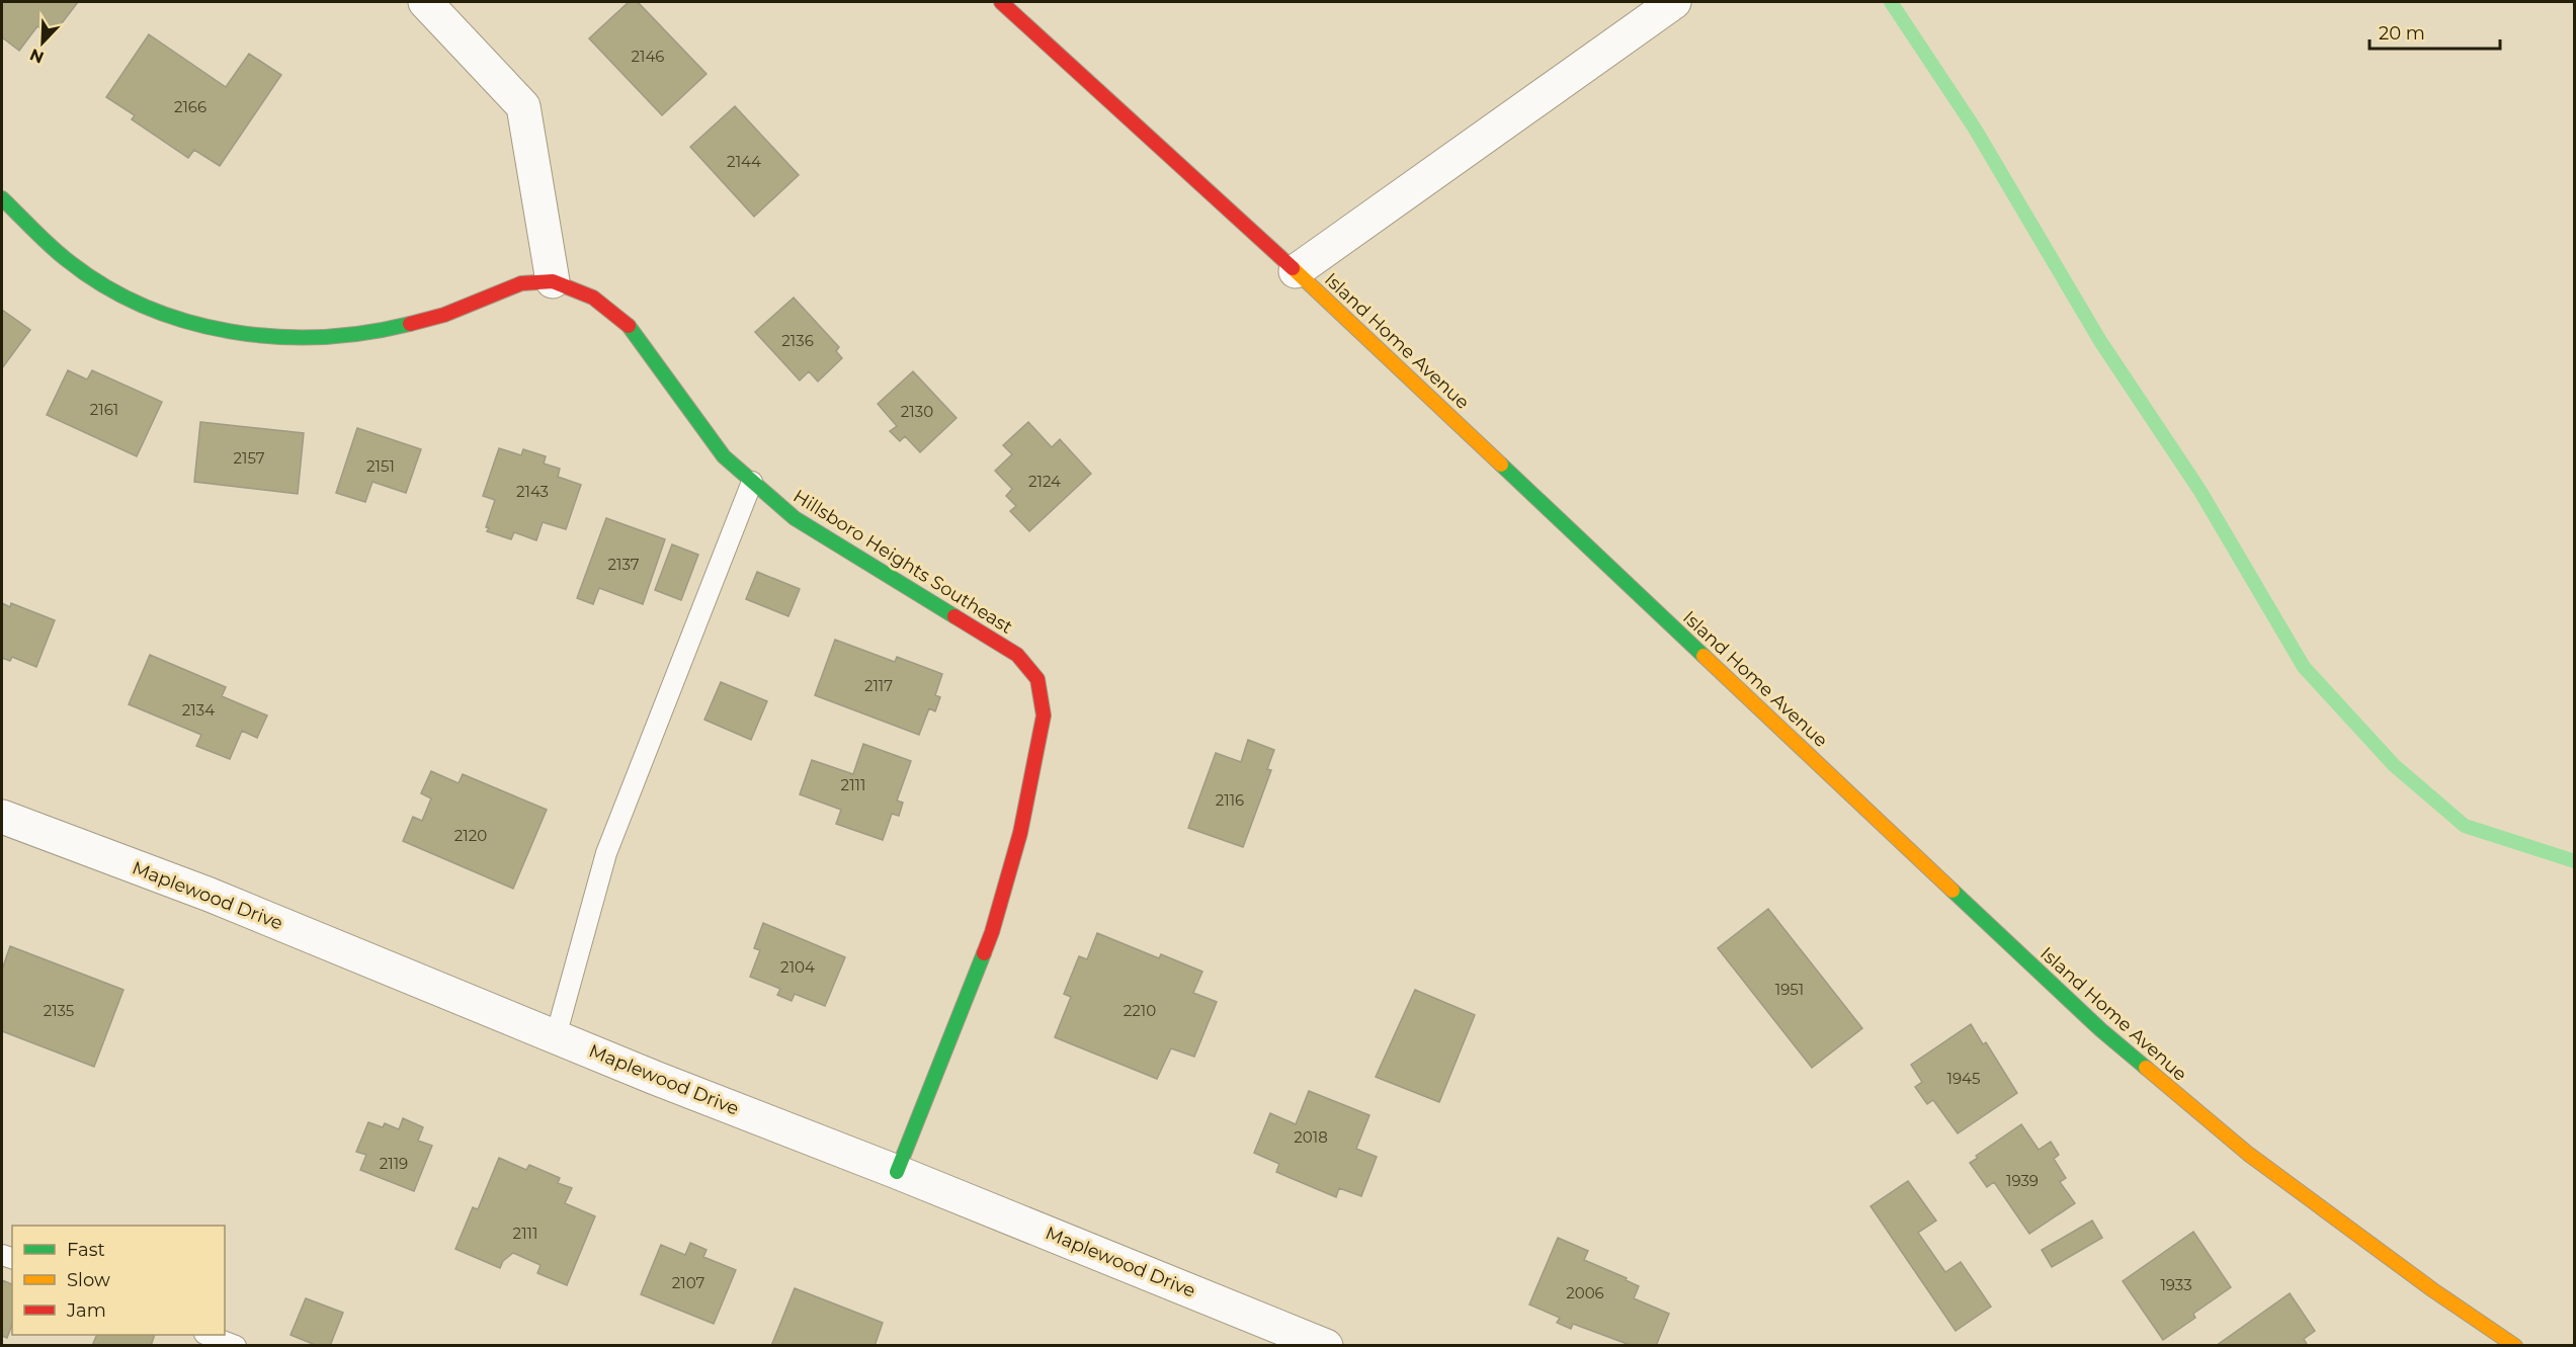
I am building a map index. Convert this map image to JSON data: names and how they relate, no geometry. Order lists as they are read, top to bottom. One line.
{"streets":{"street":["Island Home Avenue","Hillsboro Heights Southeast","Maplewood Drive"]},"crossings":[["Hillsboro Heights Southeast","Maplewood Drive"]],"house_numbers":["2146","2166","2144","2136","2161","2130","2157","2151","2124","2143","2137","2117","2134","2111","2116","2120","2104","1951","2135","2210","1945","2018","2119","1939","2111","2107","1933","2006"],"legend":["Fast","Slow","Jam"],"scale_bar":"20 m","north":"bottom left"}
